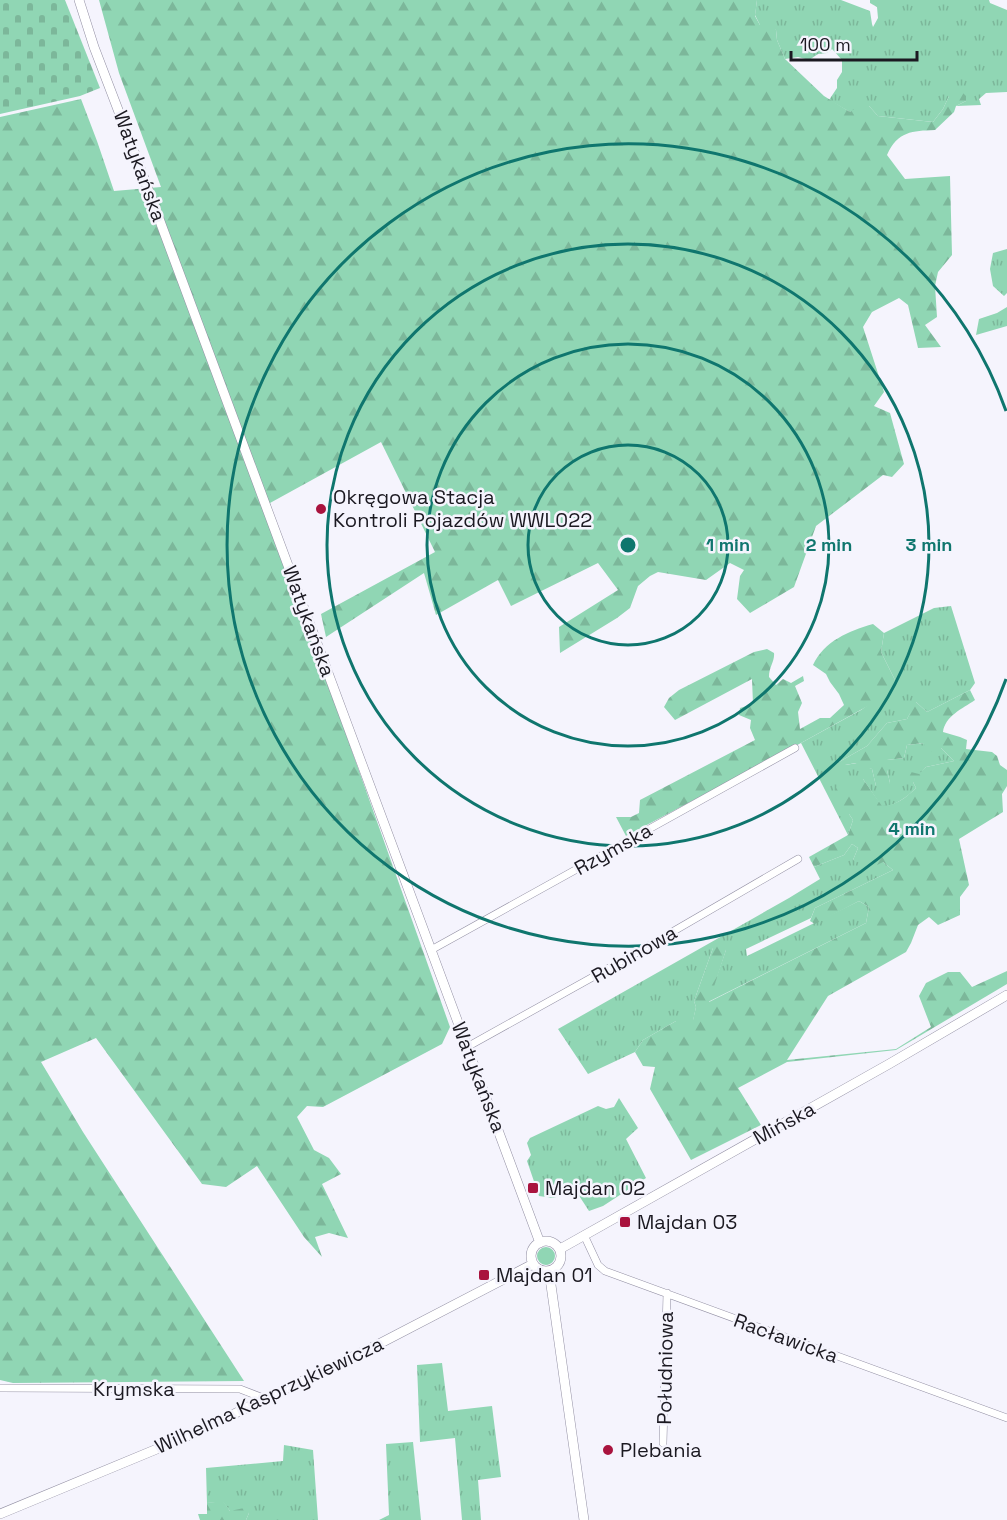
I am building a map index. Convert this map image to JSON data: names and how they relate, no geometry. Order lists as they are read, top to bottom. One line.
{"streets":{"street":["Watykańska","Rzymska","Rubinowa","Mińska","Racławicka","Południowa","Krymska","Wilhelma Kasprzykiewicza"]},"crossings":[["Watykańska","Rzymska"],["Watykańska","Rubinowa"],["Watykańska","Mińska"],["Watykańska","Wilhelma Kasprzykiewicza"],["Mińska","Racławicka"],["Mińska","Wilhelma Kasprzykiewicza"],["Racławicka","Południowa"],["Krymska","Wilhelma Kasprzykiewicza"]],"places":{"other":["Okręgowa Stacja Kontroli Pojazdów WWL022","Plebania"],"transit":["Majdan 02","Majdan 03","Majdan 01"]},"scale_bar":"100 m","rings":["1 min","2 min","3 min","4 min"]}
